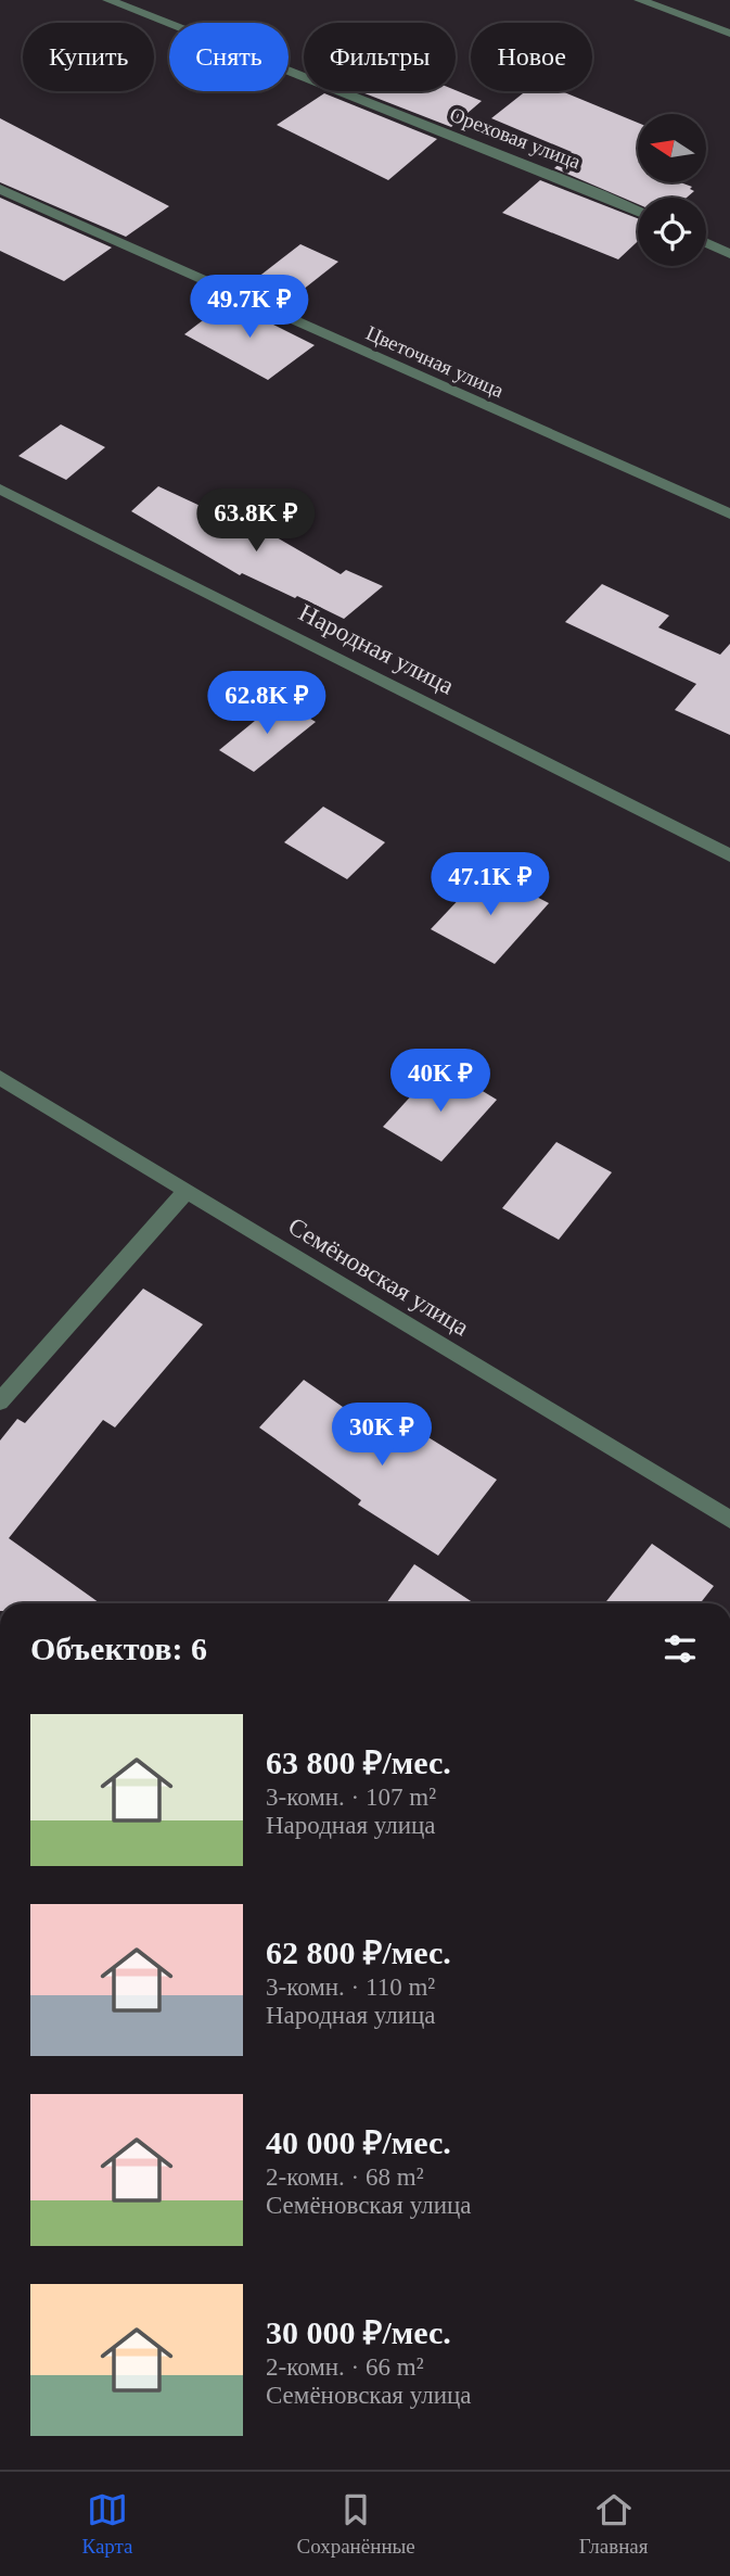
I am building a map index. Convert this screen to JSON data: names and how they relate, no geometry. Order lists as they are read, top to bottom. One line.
{"streets":{"street":["Ореховая улица","Цветочная улица","Народная улица","Семёновская улица"]},"north":"left","page":{"chip":["Купить","Снять","Фильтры","Новое"],"price":["49.7K ₽","63.8K ₽","62.8K ₽","47.1K ₽","40K ₽","30K ₽"],"heading":"Объектов: 6","list":[{"name":"63 800 ₽/мес.","note":"3-комн. · 107 m² · Народная улица"},{"name":"62 800 ₽/мес.","note":"3-комн. · 110 m² · Народная улица"},{"name":"40 000 ₽/мес.","note":"2-комн. · 68 m² · Семёновская улица"},{"name":"30 000 ₽/мес.","note":"2-комн. · 66 m² · Семёновская улица"}],"tabs":["Карта","Сохранённые","Главная"]}}
